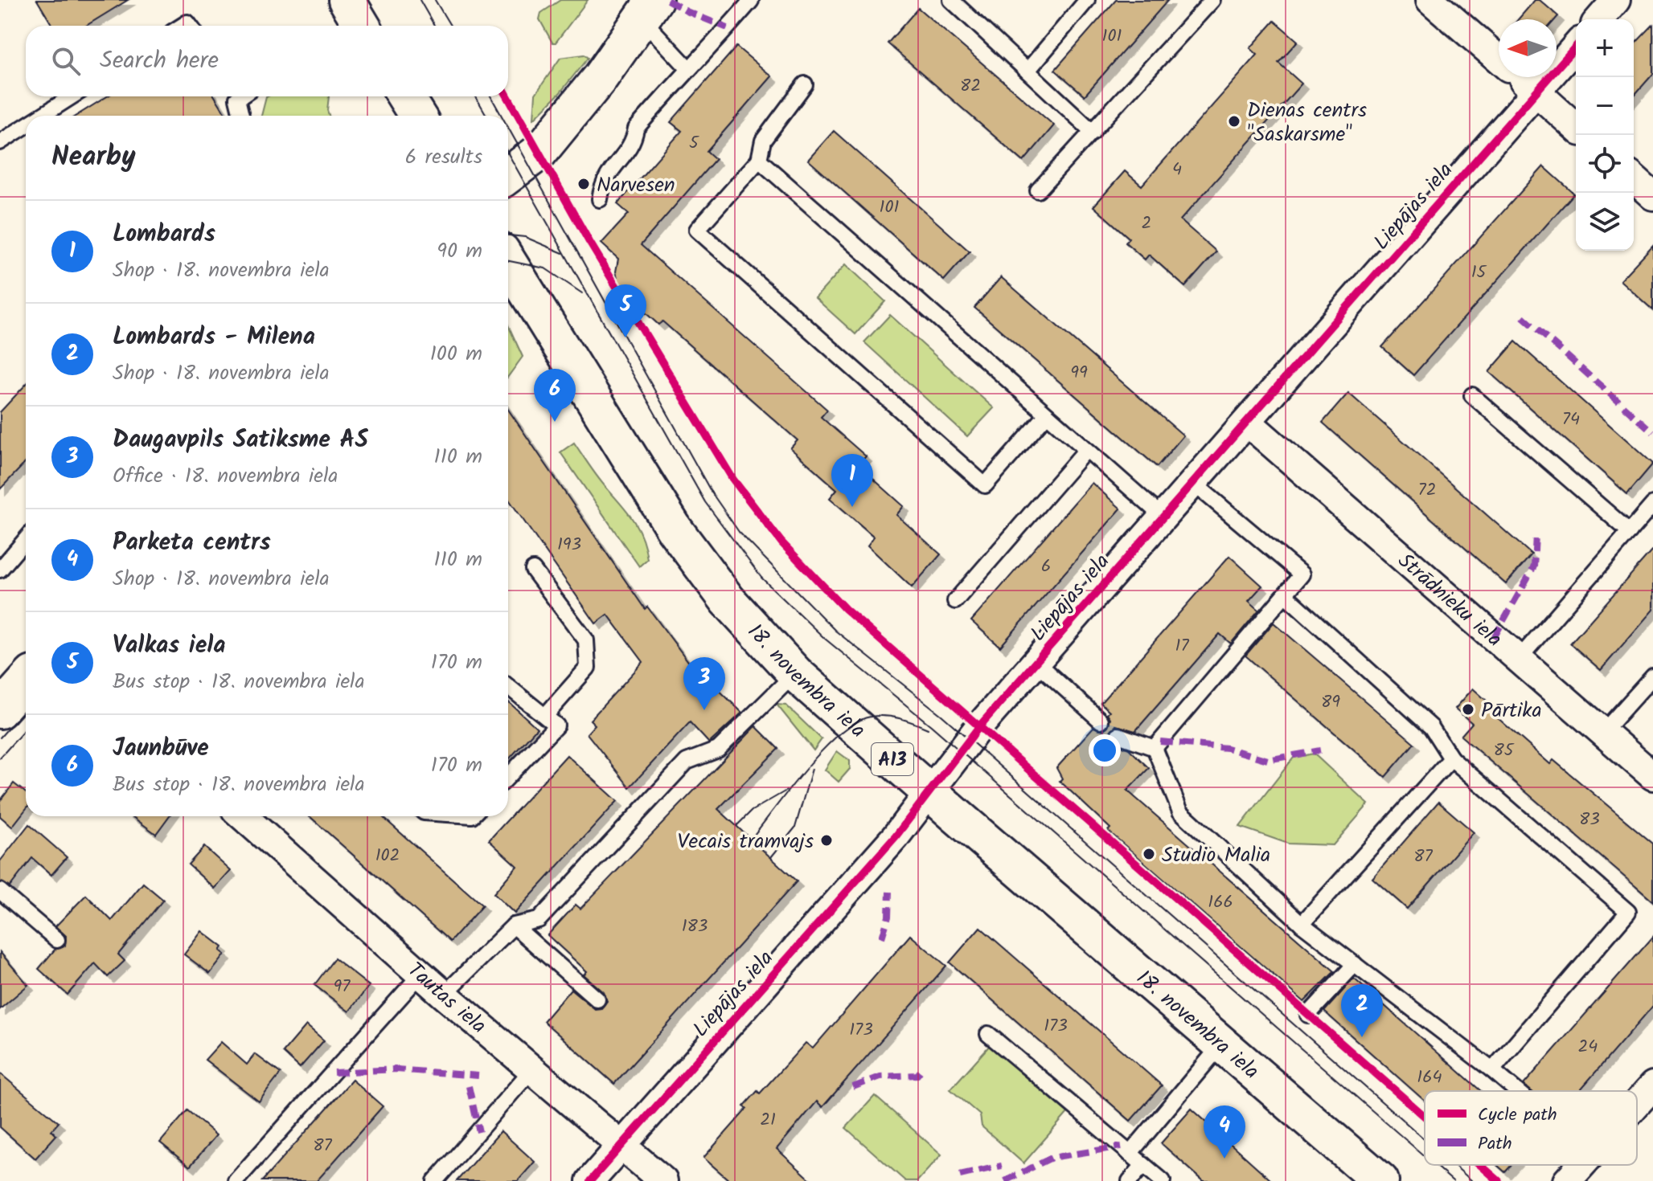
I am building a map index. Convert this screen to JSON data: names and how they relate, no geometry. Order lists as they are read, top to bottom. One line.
{"streets":{"main road":["18. novembra iela","A13"],"street":["Liepājas iela","Strādnieku iela","Tautas iela"]},"crossings":[["Liepājas iela","Strādnieku iela"],["Liepājas iela","18. novembra iela"],["Liepājas iela","Tautas iela"]],"places":["Dienas centrs \"Saskarsme\"","Narvesen","Pārtika","Vecais tramvajs","Studio Malia"],"house_numbers":["101","82","5","4","101","2","15","99","74","72","193","6","17","89","85","83","102","87","166","183","97","173","173","24","164","21","87"],"legend":["Cycle path","Path"],"north":"left","page":{"map_buttons":["+","−"],"search":"Search here","heading":["Nearby","6 results"],"list":[{"mark":"1","name":"Lombards","note":"Shop · 18. novembra iela","value":"90 m"},{"mark":"2","name":"Lombards - Milena","note":"Shop · 18. novembra iela","value":"100 m"},{"mark":"3","name":"Daugavpils Satiksme AS","note":"Office · 18. novembra iela","value":"110 m"},{"mark":"4","name":"Parketa centrs","note":"Shop · 18. novembra iela","value":"110 m"},{"mark":"5","name":"Valkas iela","note":"Bus stop · 18. novembra iela","value":"170 m"},{"mark":"6","name":"Jaunbūve","note":"Bus stop · 18. novembra iela","value":"170 m"}],"pins":["5","6","1","3","2","4"]}}
